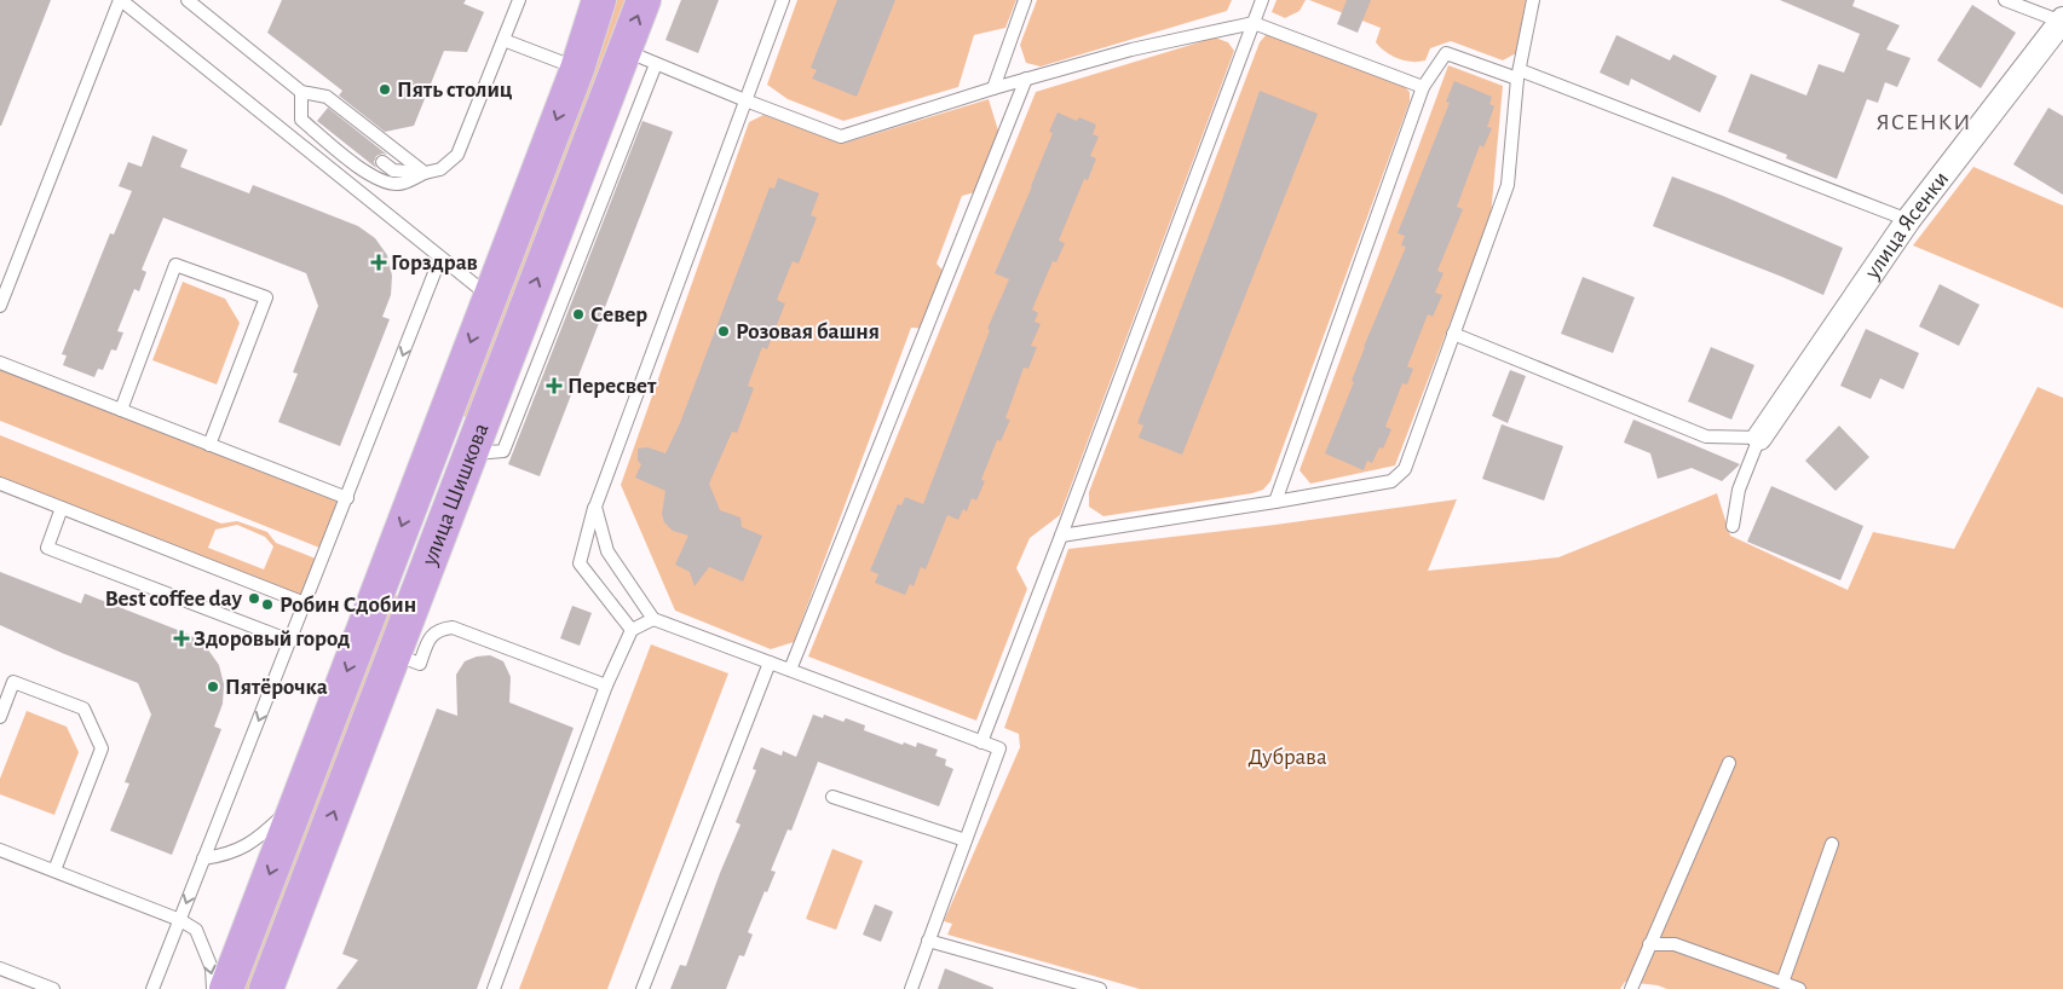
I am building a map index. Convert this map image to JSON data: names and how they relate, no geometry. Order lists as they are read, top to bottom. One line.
{"streets":{"main road":["улица Шишкова"],"street":["улица Ясенки"]},"districts":["ЯСЕНКИ"],"parks":["Дубрава"],"places":{"other":["Пять столиц","Север","Розовая башня","Best coffee day","Робин Сдобин","Пятёрочка"],"health":["Горздрав","Пересвет","Здоровый город"]}}
